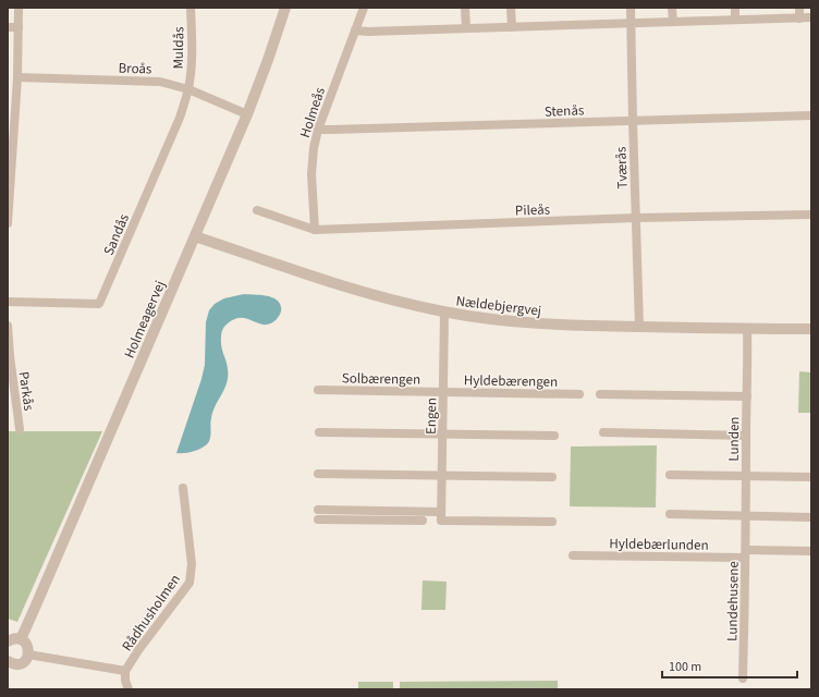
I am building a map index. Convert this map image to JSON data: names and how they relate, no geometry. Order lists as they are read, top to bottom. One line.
{"streets":{"street":["Muldås","Broås","Stenås","Holmeås","Tværås","Pileås","Sandås","Nældebjergvej","Holmeagervej","Solbærengen","Hyldebærengen","Parkås","Engen","Lunden","Hyldebærlunden","Lundehusene","Rådhusholmen"]},"crossings":[["Muldås","Broås"],["Muldås","Sandås"],["Broås","Sandås"],["Broås","Holmeagervej"],["Stenås","Holmeås"],["Stenås","Tværås"],["Holmeås","Pileås"],["Tværås","Pileås"],["Tværås","Nældebjergvej"],["Nældebjergvej","Holmeagervej"],["Nældebjergvej","Engen"],["Nældebjergvej","Lunden"],["Solbærengen","Hyldebærengen"],["Solbærengen","Engen"],["Hyldebærengen","Engen"],["Lunden","Hyldebærlunden"],["Lunden","Lundehusene"],["Hyldebærlunden","Lundehusene"]],"scale_bar":"100 m"}
